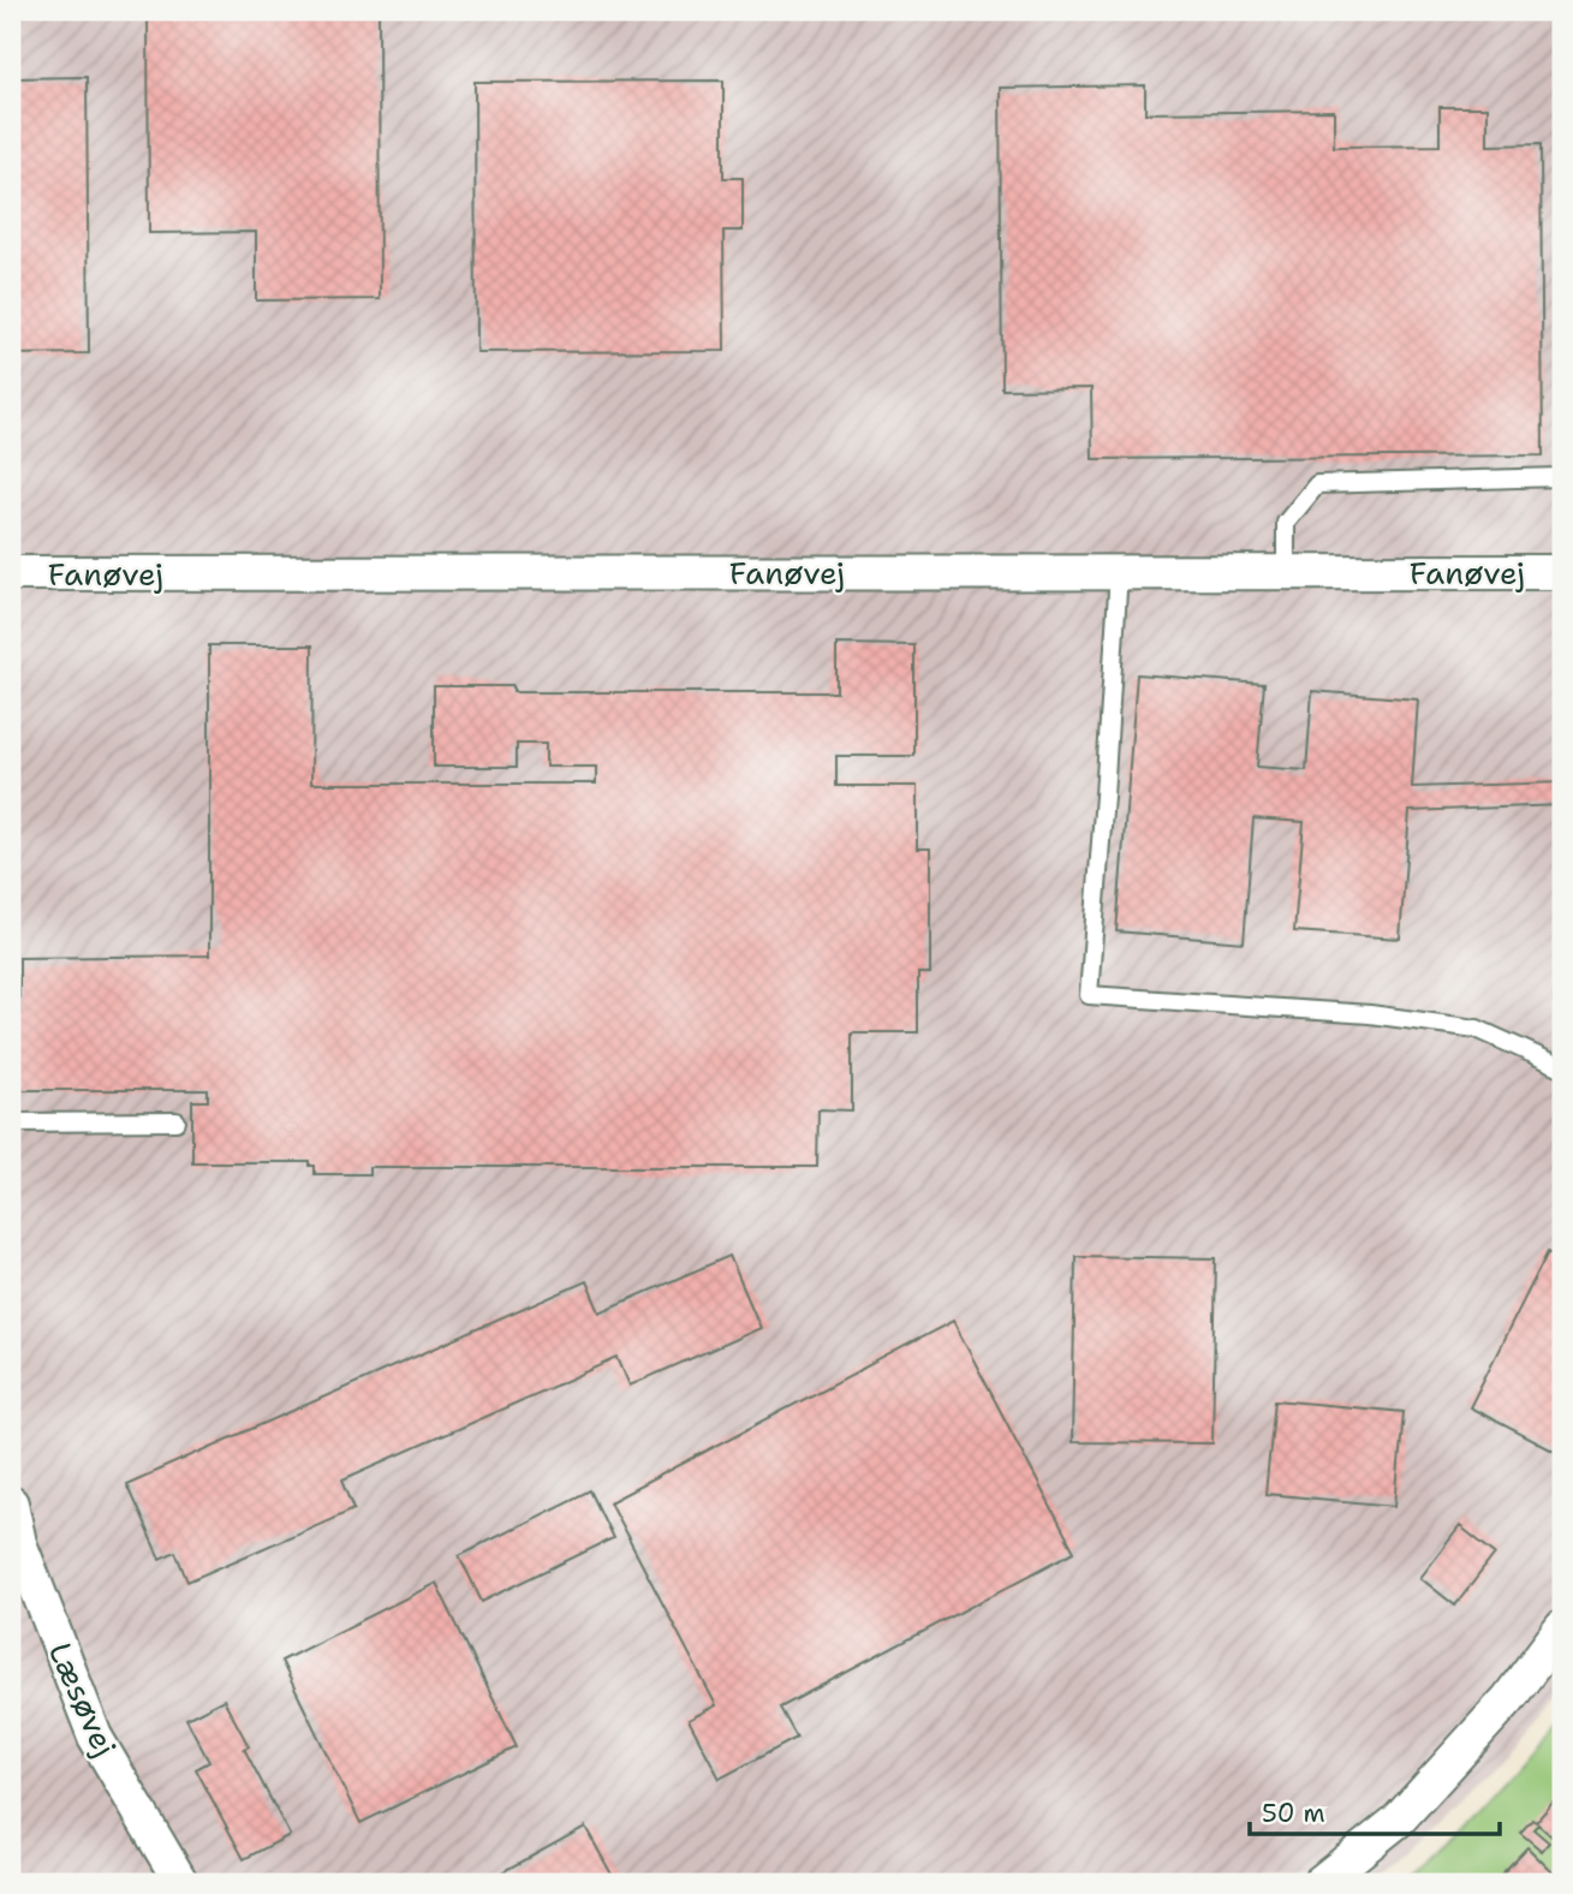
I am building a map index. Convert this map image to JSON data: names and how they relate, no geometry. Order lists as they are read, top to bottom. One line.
{"streets":{"street":["Fanøvej","Læsøvej"]},"scale_bar":"50 m"}
